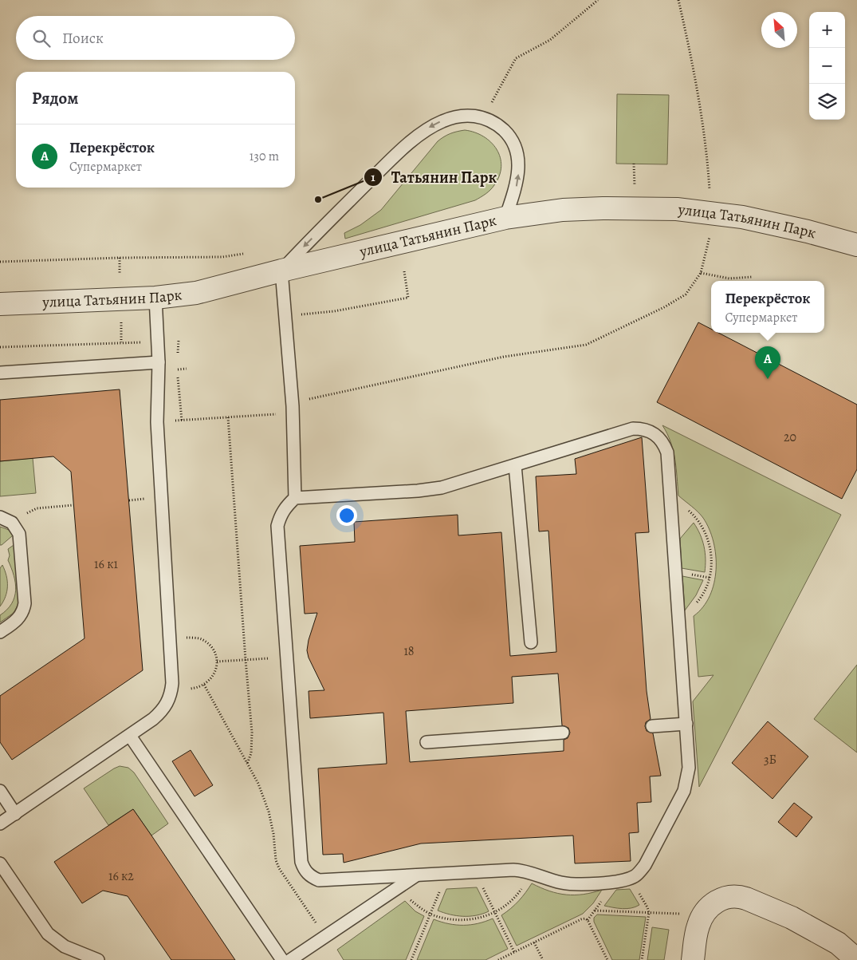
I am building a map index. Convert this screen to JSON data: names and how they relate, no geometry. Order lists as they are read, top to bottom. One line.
{"streets":{"street":["улица Татьянин Парк"]},"places":["Татьянин Парк"],"house_numbers":["20","16 к1","18","3Б","16 к2"],"north":"top left","page":{"map_buttons":["+","−"],"search":"Поиск","heading":"Рядом","list":[{"mark":"A","name":"Перекрёсток","note":"Супермаркет","value":"130 m"}],"popup":["Перекрёсток","Супермаркет"],"pins":"A"}}
